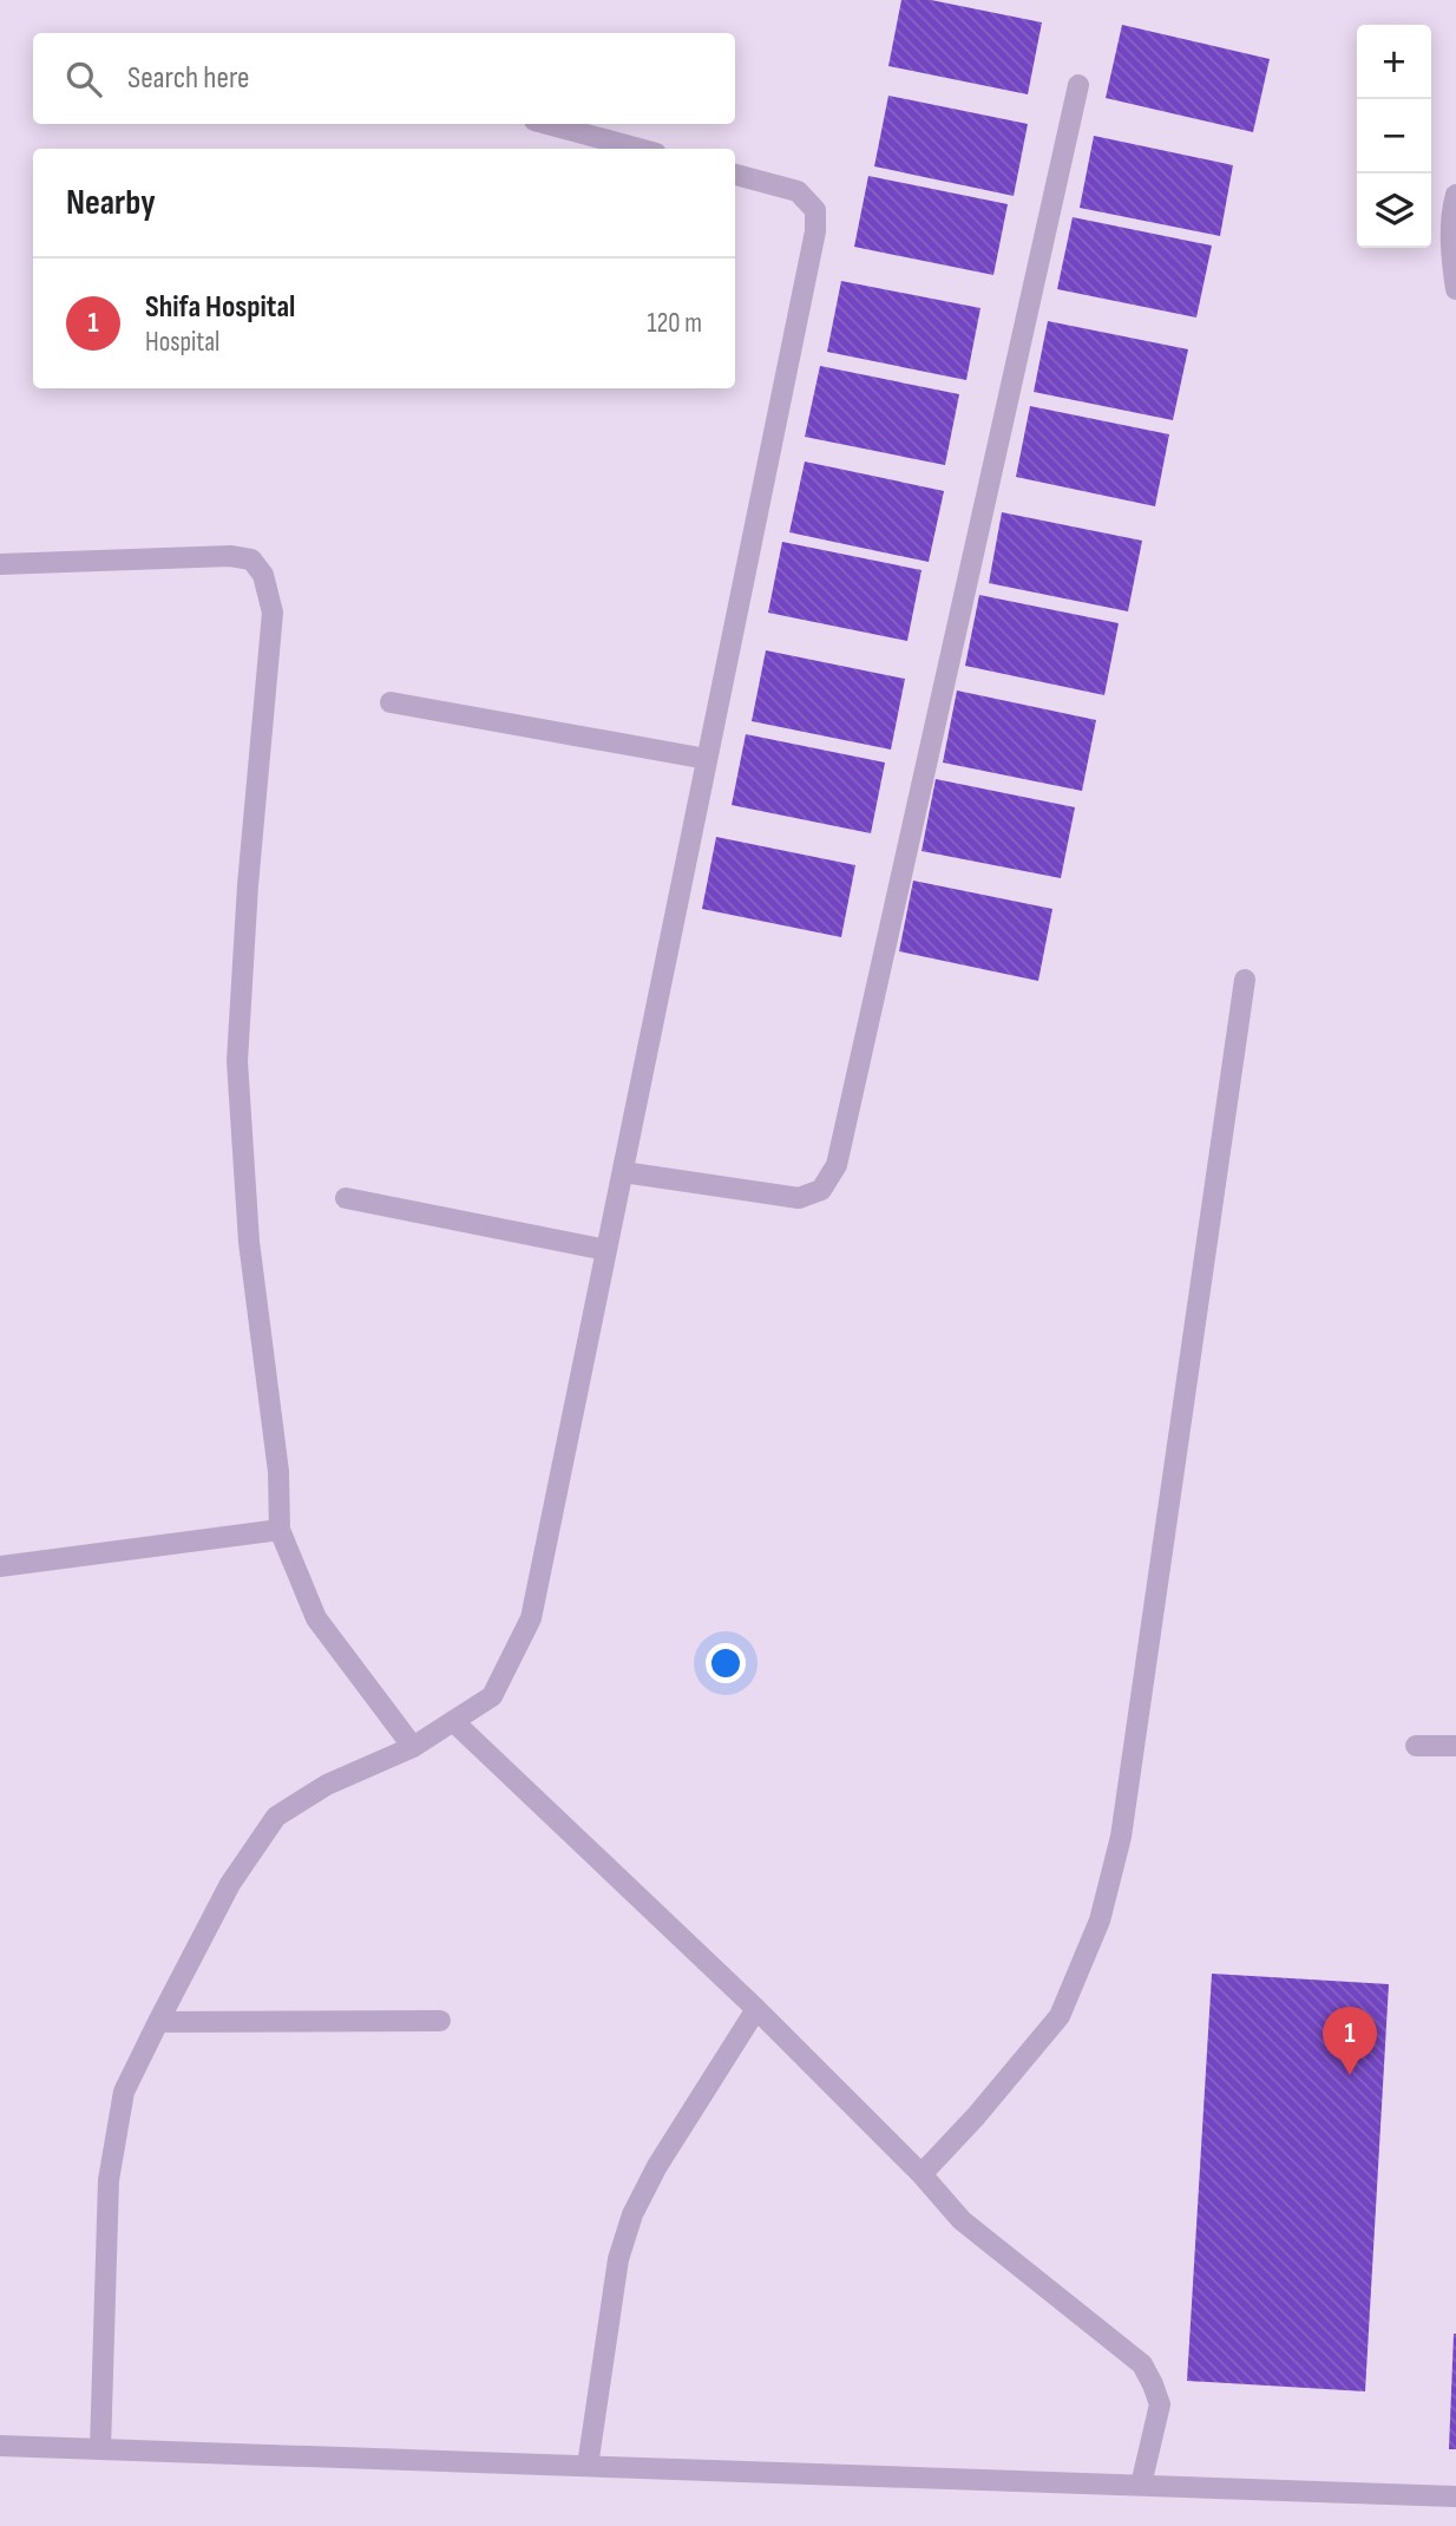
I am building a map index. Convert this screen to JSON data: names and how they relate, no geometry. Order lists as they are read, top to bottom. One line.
{"page":{"map_buttons":["+","−"],"search":"Search here","heading":"Nearby","list":[{"mark":"1","name":"Shifa Hospital","note":"Hospital","value":"120 m"}],"pins":"1"}}
